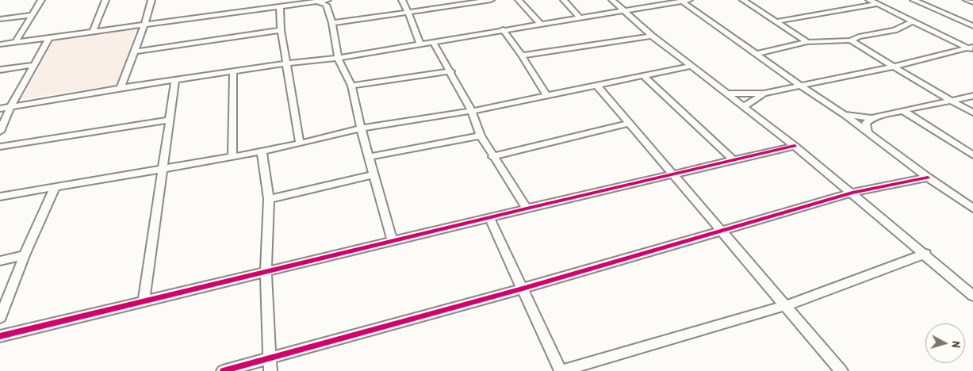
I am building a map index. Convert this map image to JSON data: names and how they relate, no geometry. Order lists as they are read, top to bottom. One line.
{"north":"right"}
